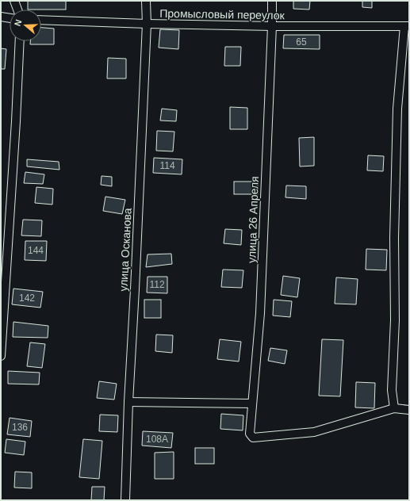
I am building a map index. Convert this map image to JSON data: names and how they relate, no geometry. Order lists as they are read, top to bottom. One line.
{"streets":{"street":["Промысловый переулок","улица 26 Апреля","улица Осканова"]},"crossings":[["Промысловый переулок","улица 26 Апреля"],["Промысловый переулок","улица Осканова"]],"house_numbers":["65","114","144","112","142","136","108А"],"north":"left"}
